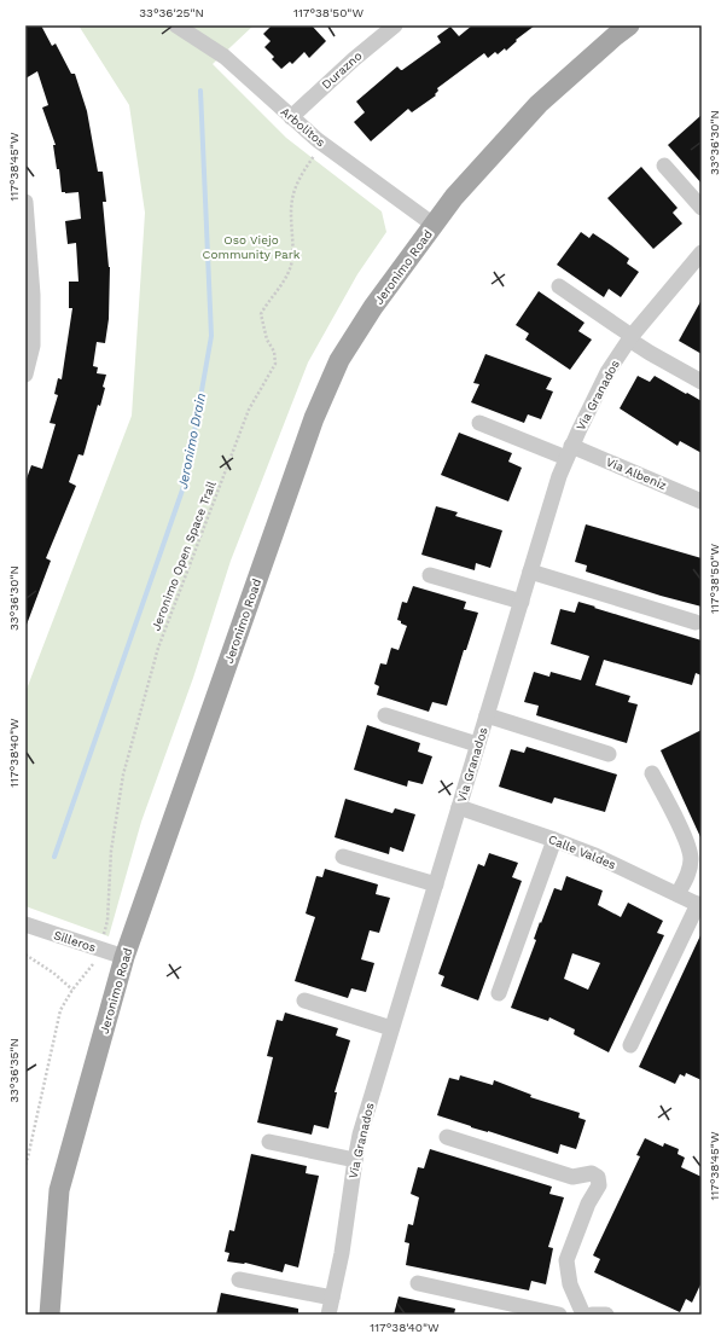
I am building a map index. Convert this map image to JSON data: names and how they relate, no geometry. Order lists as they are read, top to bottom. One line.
{"streets":{"main road":["Jeronimo Road"],"street":["Durazno","Arbolitos","Via Granados","Via Albeniz","Calle Valdes","Silleros"],"path":["Jeronimo Open Space Trail"]},"crossings":[["Durazno","Arbolitos"],["Arbolitos","Jeronimo Road"],["Arbolitos","Jeronimo Open Space Trail"],["Jeronimo Road","Silleros"],["Via Granados","Via Albeniz"],["Via Granados","Calle Valdes"],["Jeronimo Open Space Trail","Silleros"]],"water":["Jeronimo Drain"],"parks":["Oso Viejo Community Park"],"coordinates":["33°36'25\"N","117°38'50\"W","33°36'30\"N","117°38'45\"W","117°38'40\"W","33°36'35\"N"]}
